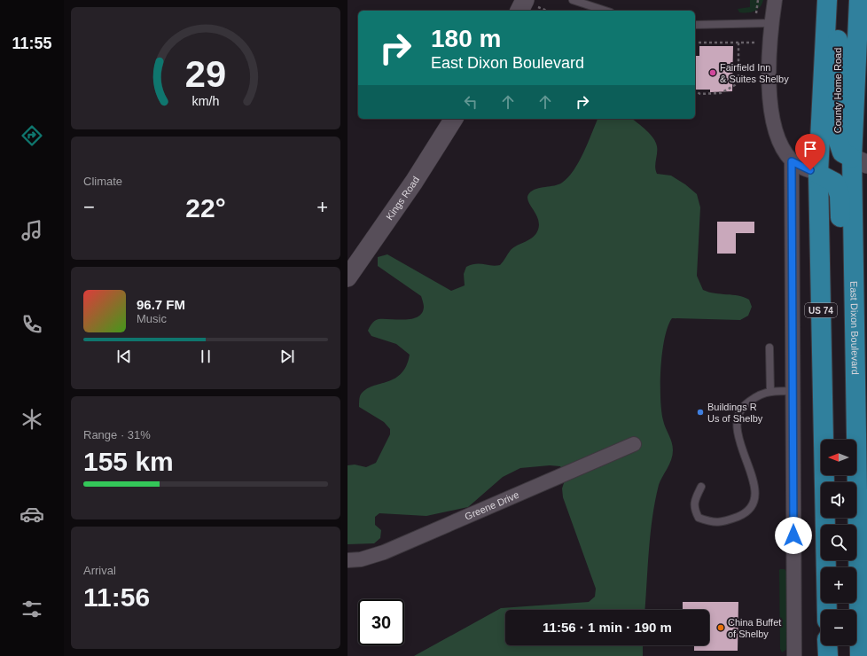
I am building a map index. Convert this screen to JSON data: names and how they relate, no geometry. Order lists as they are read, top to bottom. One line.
{"streets":{"highway":["County Home Road","US 74","East Dixon Boulevard"],"street":["Kings Road","Greene Drive"]},"crossings":[["County Home Road","East Dixon Boulevard"]],"places":["Fairfield Inn & Suites Shelby","Buildings R Us of Shelby","China Buffet of Shelby"],"north":"left","page":{"tabs":"11:55","turn":["180 m","East Dixon Boulevard"],"tile":["Climate",["Range · 31%","155 km"],["Arrival","11:56"]],"heat":["−","22°","+"],"song":["96.7 FM","Music"],"map_buttons":["+","−"],"limit":"30","trip":"11:56 · 1 min · 190 m","gauge":["29","km/h"]}}
